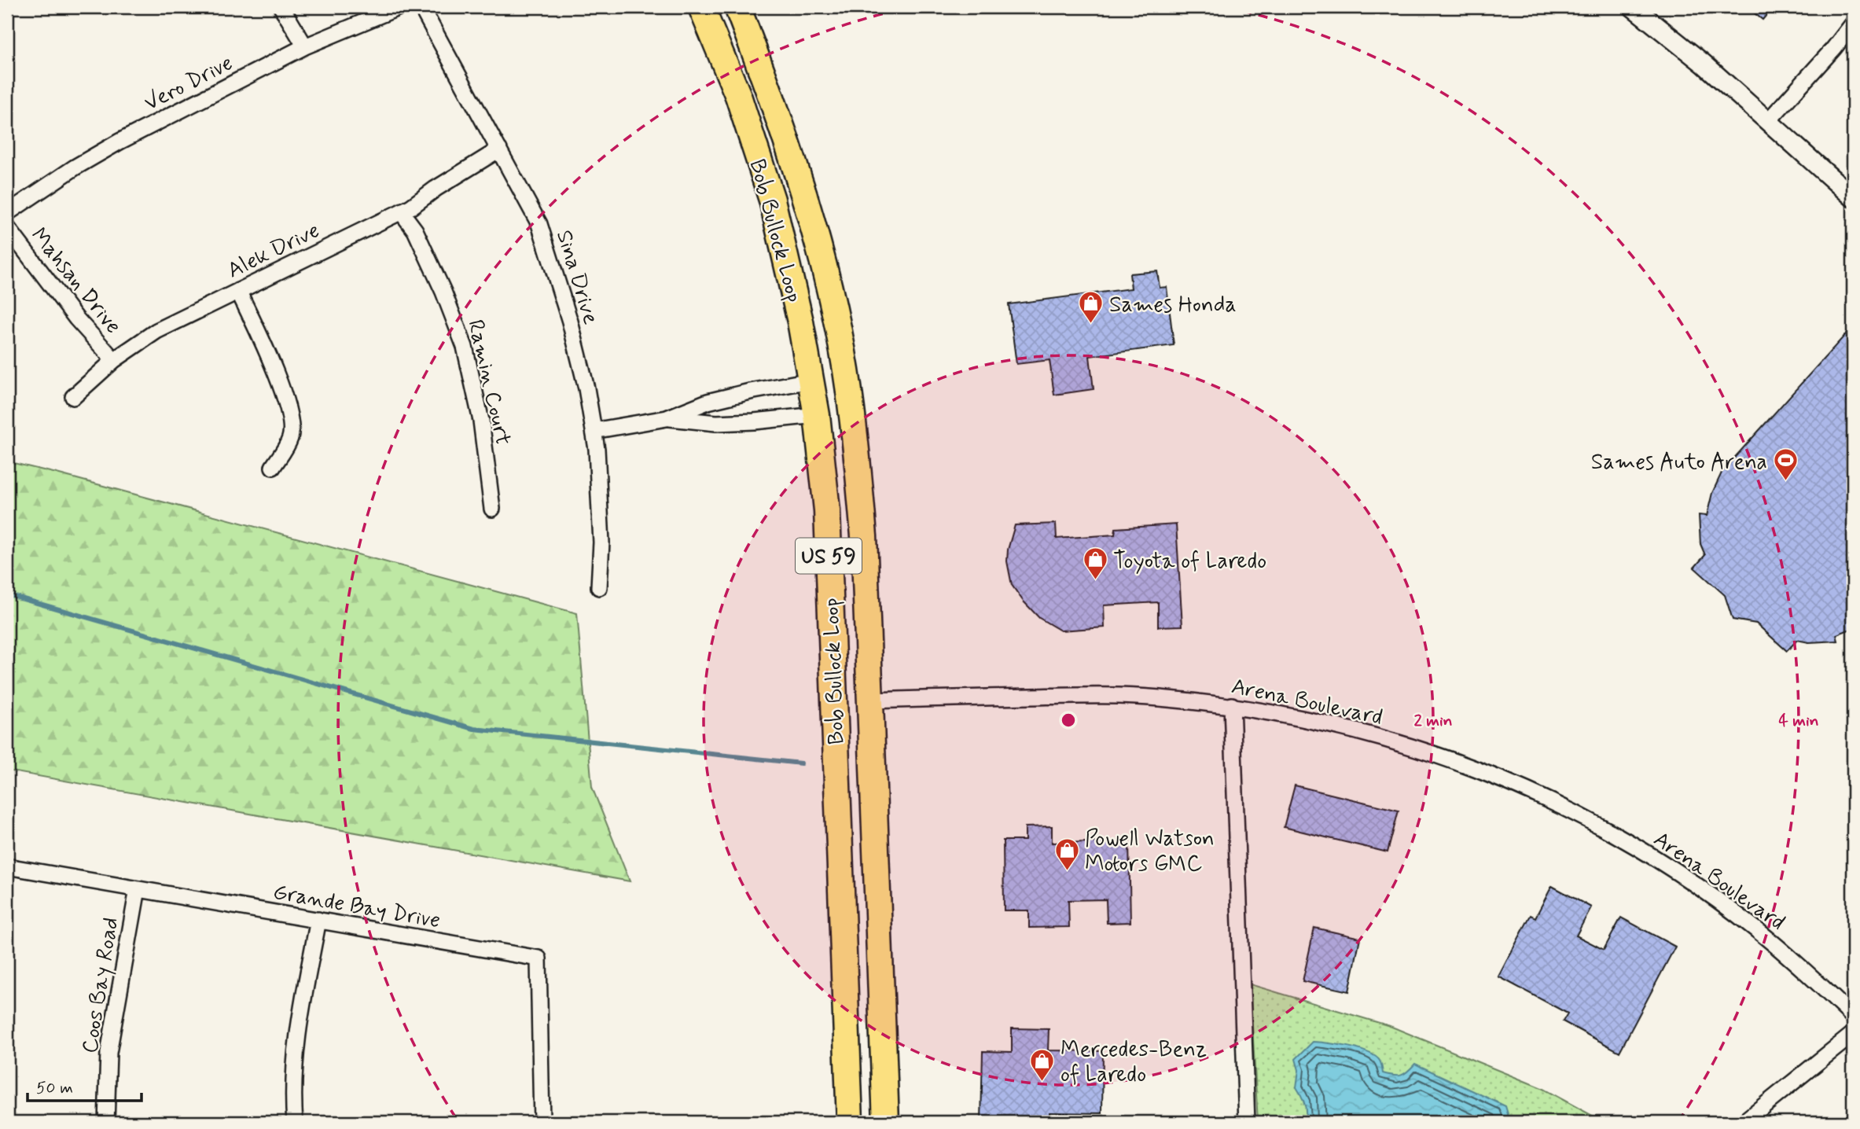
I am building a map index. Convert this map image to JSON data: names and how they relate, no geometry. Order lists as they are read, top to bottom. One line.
{"streets":{"highway":["Bob Bullock Loop","US 59"],"street":["Vero Drive","Alek Drive","Sina Drive","Mahsan Drive","Ramin Court","Arena Boulevard","Grande Bay Drive","Coos Bay Road"]},"crossings":[["Bob Bullock Loop","Arena Boulevard"],["Alek Drive","Sina Drive"],["Alek Drive","Mahsan Drive"],["Alek Drive","Ramin Court"],["Grande Bay Drive","Coos Bay Road"]],"places":{"shop":["Sames Honda","Toyota of Laredo","Powell Watson Motors GMC","Mercedes-Benz of Laredo"],"sports":["Sames Auto Arena"]},"scale_bar":"50 m","rings":["2 min","4 min"]}
